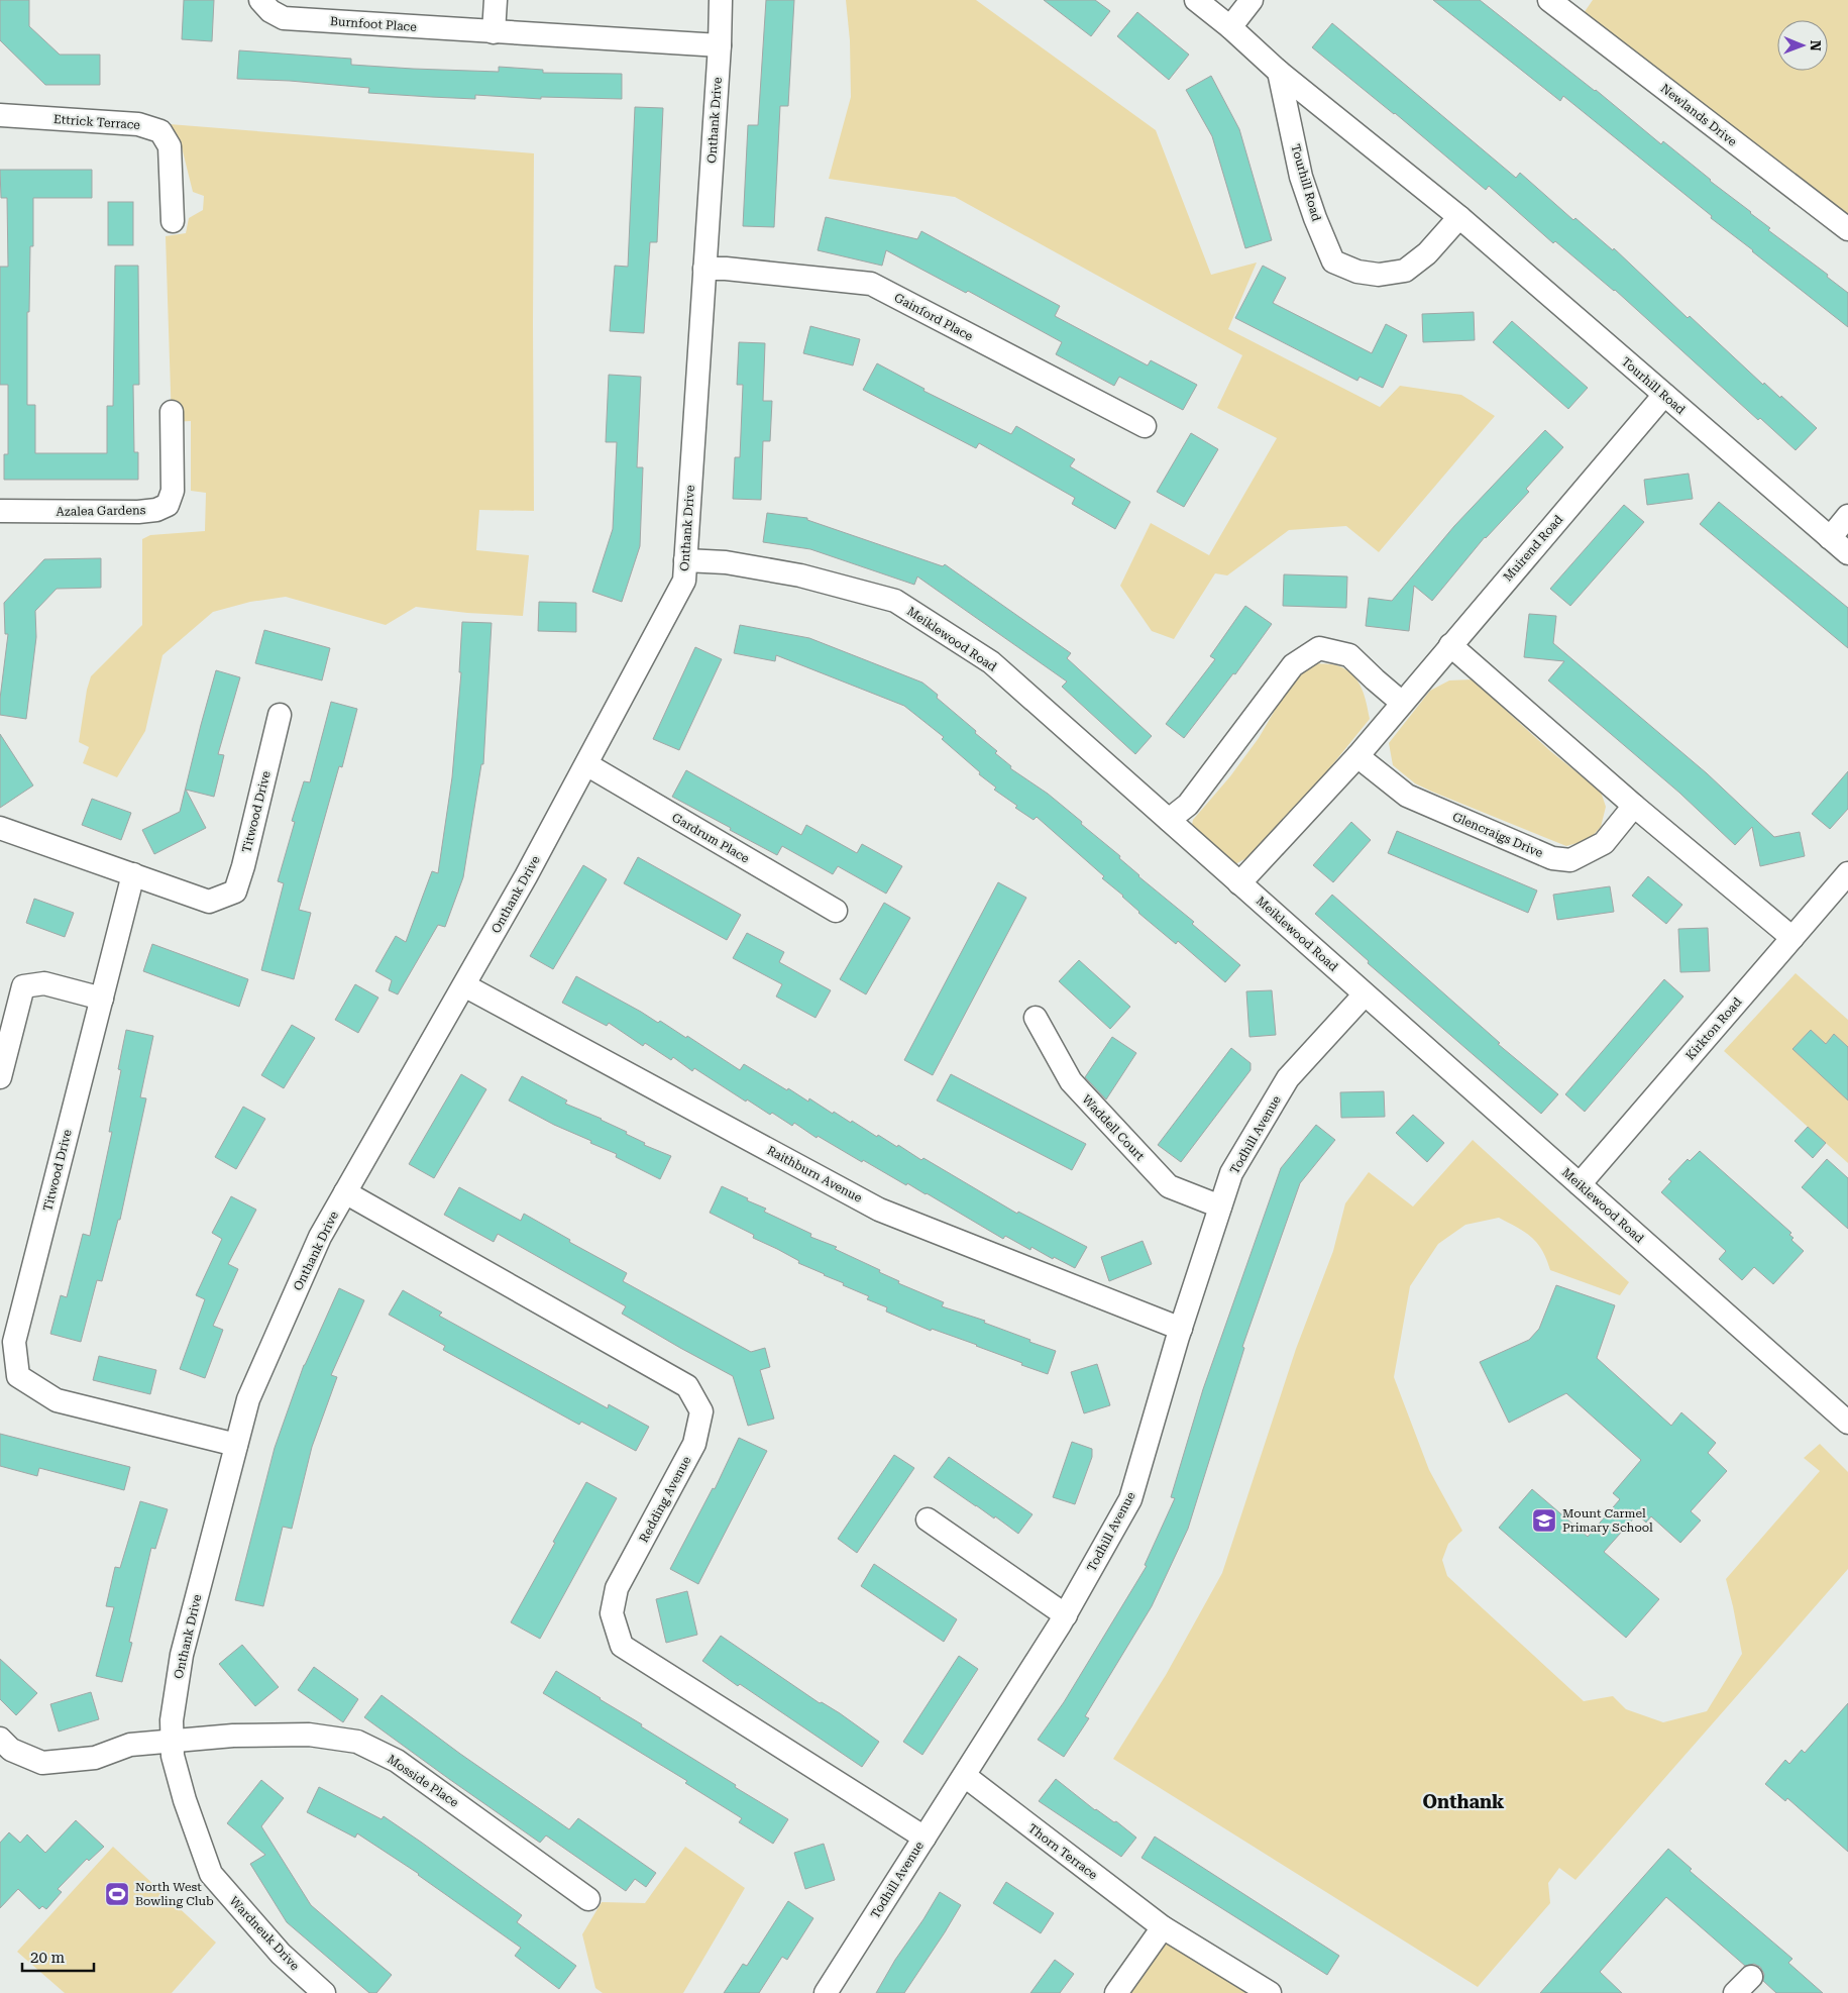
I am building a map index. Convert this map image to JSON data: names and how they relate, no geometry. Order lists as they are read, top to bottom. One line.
{"streets":{"street":["Burnfoot Place","Newlands Drive","Onthank Drive","Ettrick Terrace","Tourhill Road","Gainford Place","Azalea Gardens","Muirend Road","Meiklewood Road","Titwood Drive","Glencraigs Drive","Gardrum Place","Kirkton Road","Waddell Court","Todhill Avenue","Raithburn Avenue","Redding Avenue","Mosside Place","Thorn Terrace","Wardneuk Drive"]},"crossings":[["Burnfoot Place","Onthank Drive"],["Onthank Drive","Gainford Place"],["Onthank Drive","Meiklewood Road"],["Onthank Drive","Titwood Drive"],["Onthank Drive","Gardrum Place"],["Onthank Drive","Raithburn Avenue"],["Onthank Drive","Redding Avenue"],["Onthank Drive","Mosside Place"],["Onthank Drive","Wardneuk Drive"],["Tourhill Road","Muirend Road"],["Muirend Road","Meiklewood Road"],["Muirend Road","Glencraigs Drive"],["Meiklewood Road","Kirkton Road"],["Meiklewood Road","Todhill Avenue"],["Waddell Court","Todhill Avenue"],["Todhill Avenue","Raithburn Avenue"],["Todhill Avenue","Redding Avenue"],["Todhill Avenue","Thorn Terrace"],["Mosside Place","Wardneuk Drive"]],"districts":["Onthank"],"places":{"school or university":["Mount Carmel Primary School"],"sports":["North West Bowling Club"]},"scale_bar":"20 m","north":"right"}
